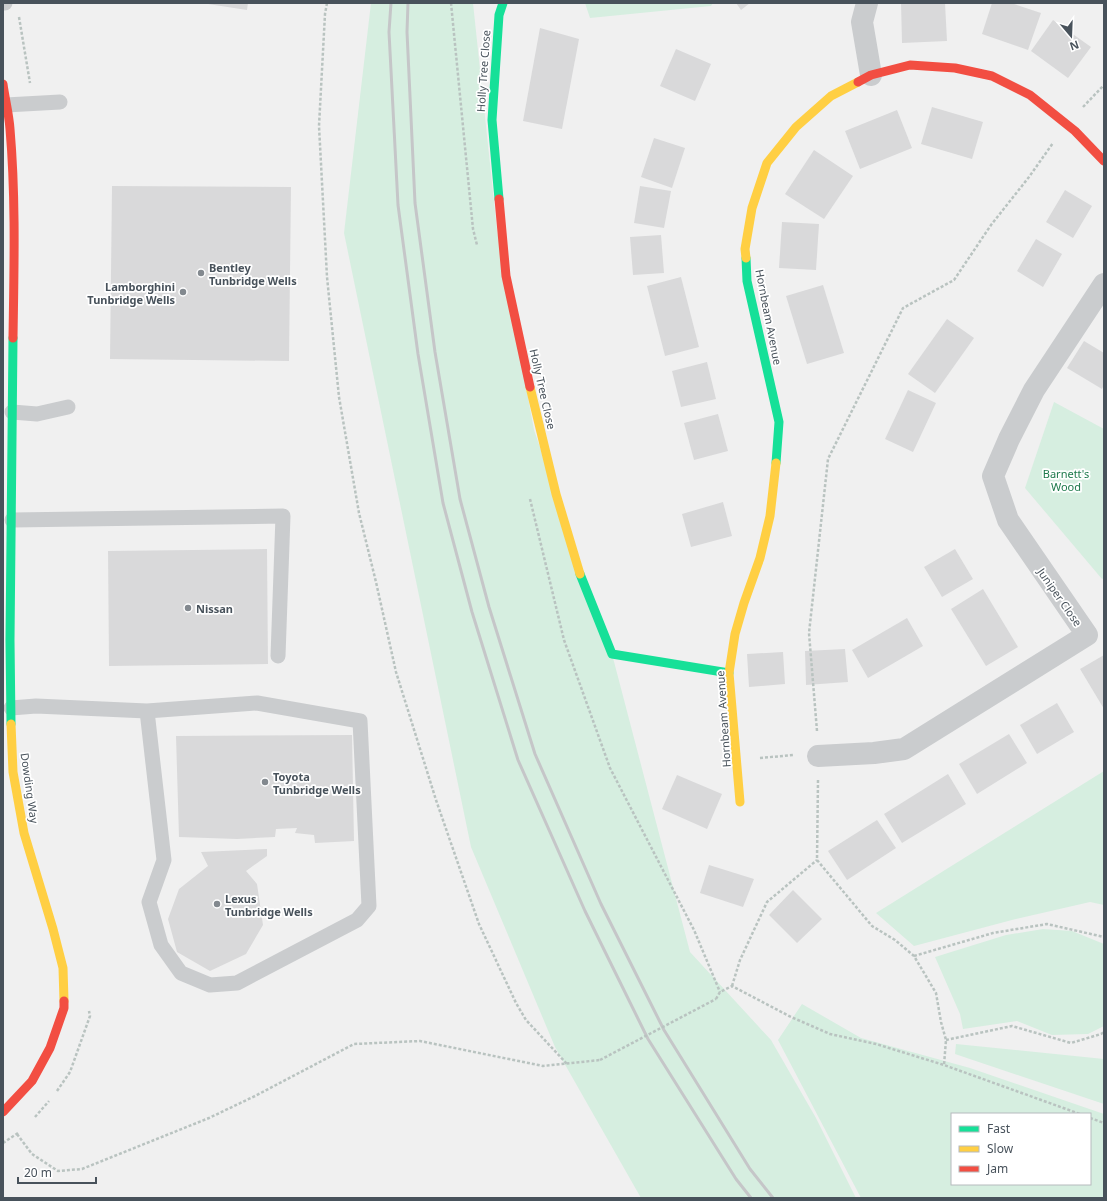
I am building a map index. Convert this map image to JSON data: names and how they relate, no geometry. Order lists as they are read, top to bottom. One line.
{"streets":{"street":["Holly Tree Close","Hornbeam Avenue","Juniper Close","Dowding Way"]},"crossings":[["Holly Tree Close","Hornbeam Avenue"]],"parks":["Barnett's Wood"],"places":["Bentley Tunbridge Wells","Lamborghini Tunbridge Wells","Nissan","Toyota Tunbridge Wells","Lexus Tunbridge Wells"],"legend":["Fast","Slow","Jam"],"scale_bar":"20 m","north":"bottom"}
